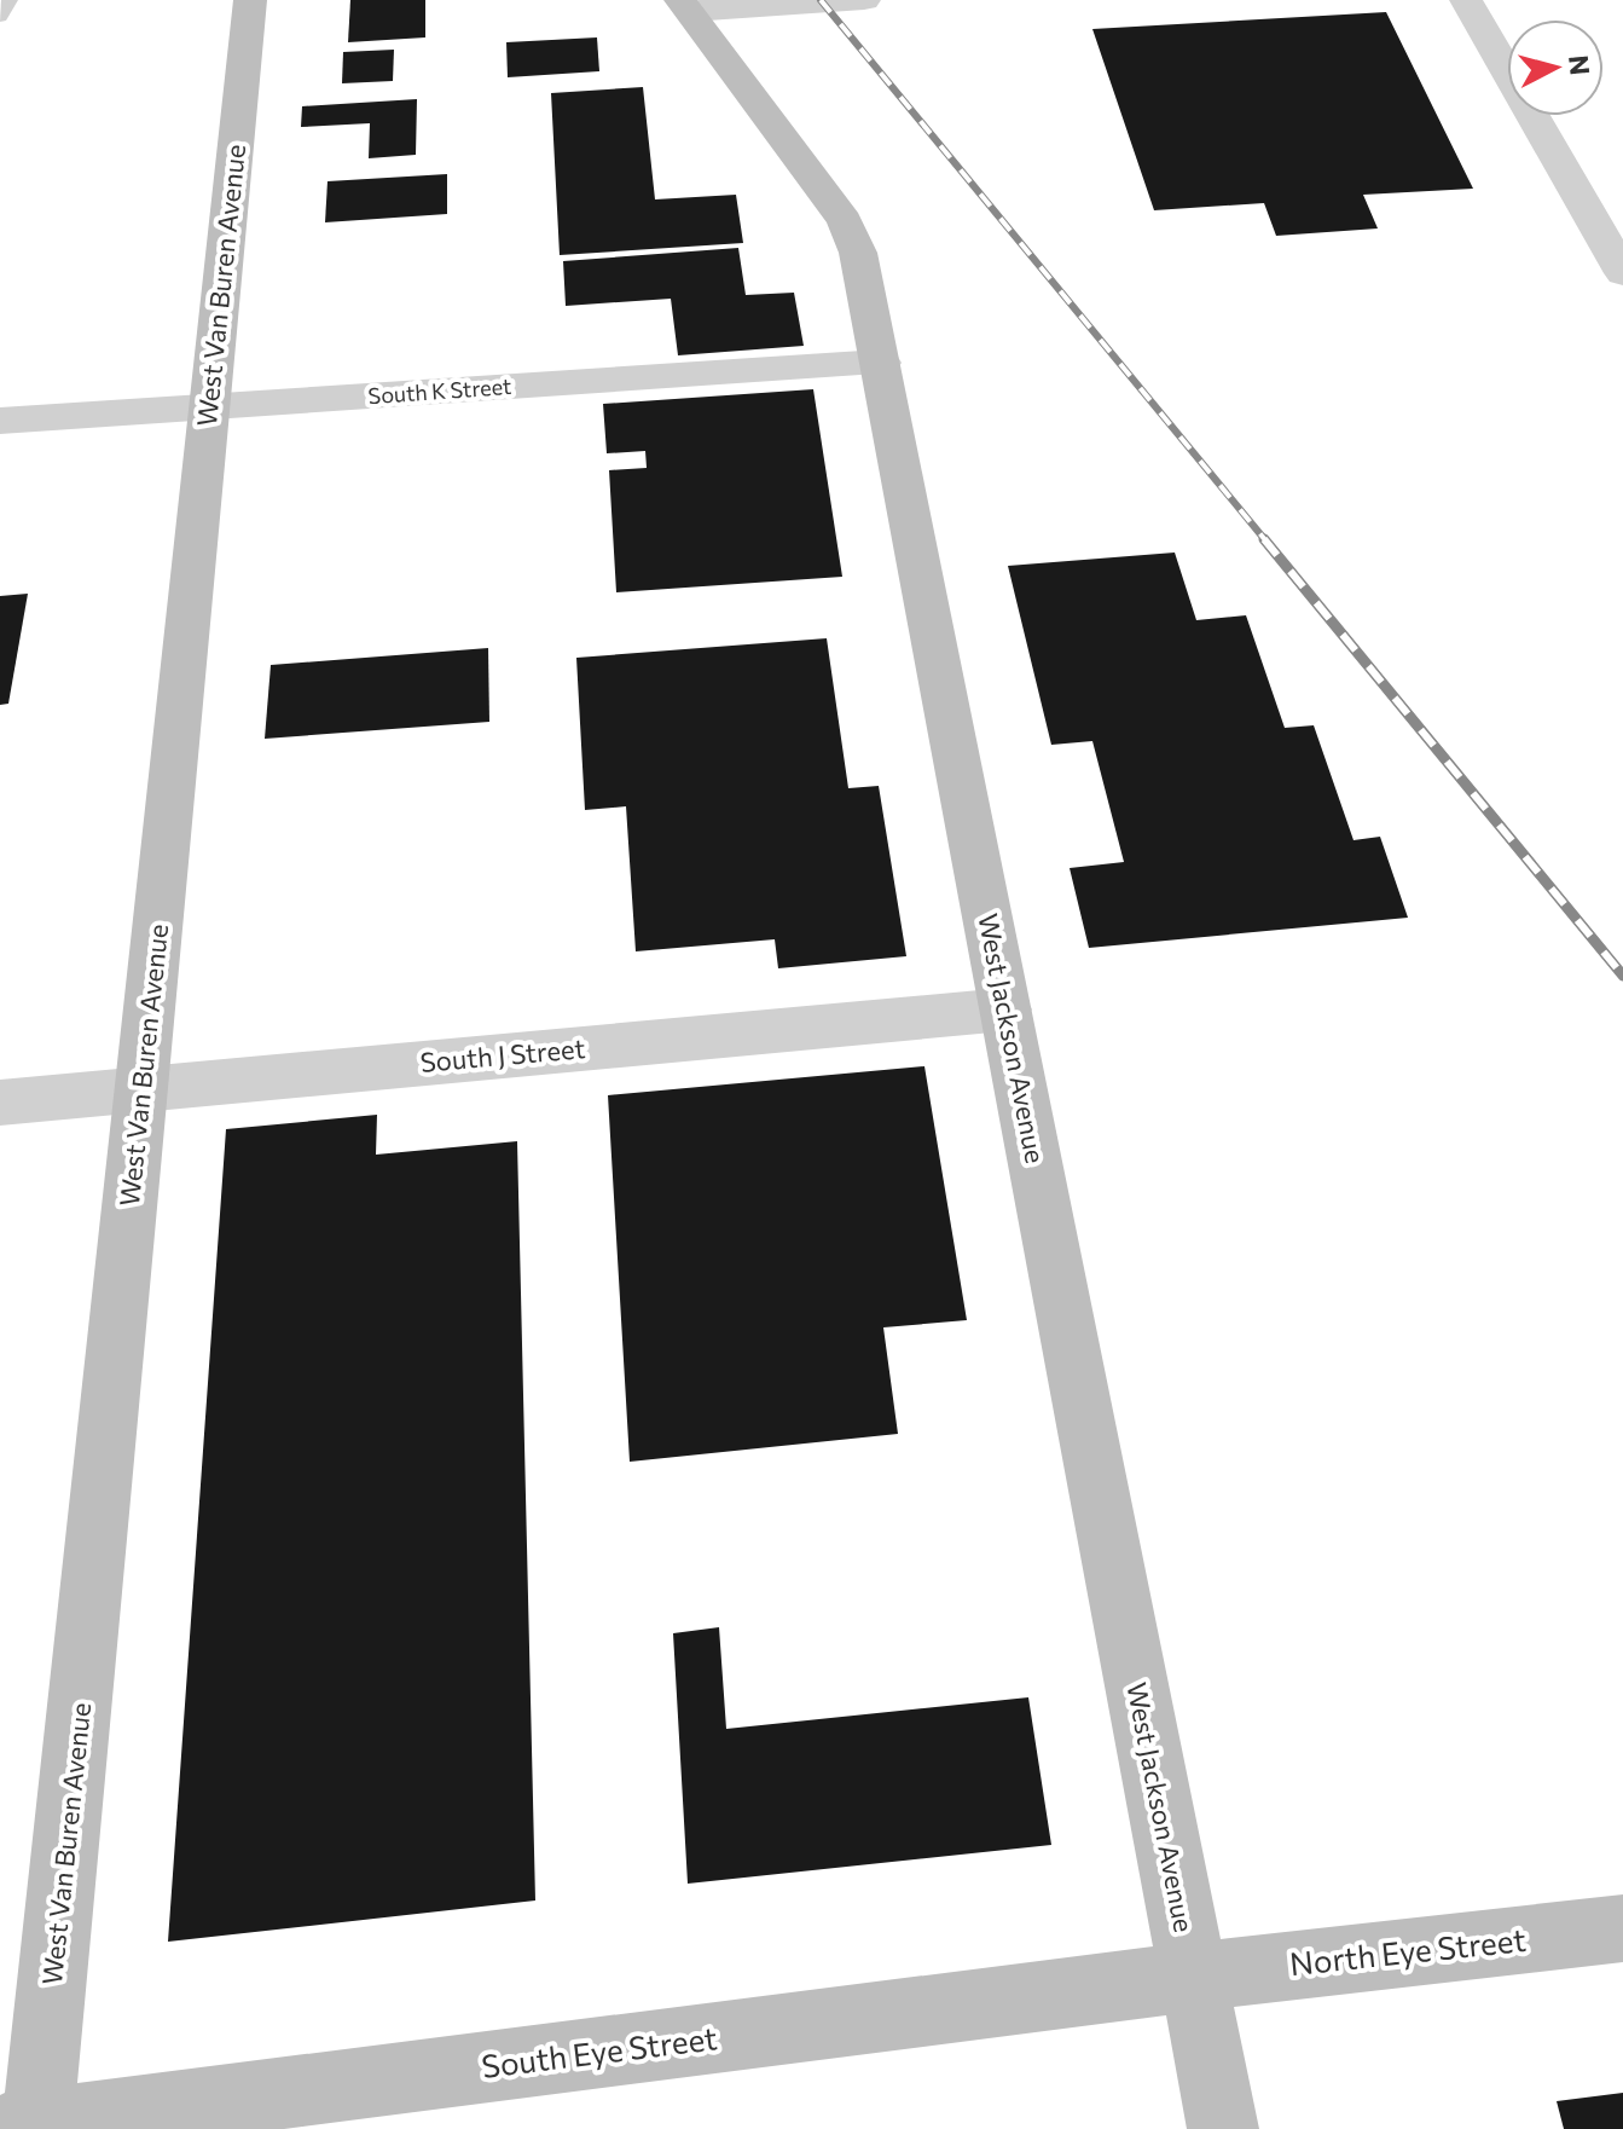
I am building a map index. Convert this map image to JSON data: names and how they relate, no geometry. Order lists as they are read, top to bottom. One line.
{"streets":{"street":["West Van Buren Avenue","South K Street","West Jackson Avenue","South J Street","North Eye Street","South Eye Street"]},"crossings":[["West Van Buren Avenue","South K Street"],["West Van Buren Avenue","South J Street"],["West Van Buren Avenue","South Eye Street"],["South K Street","West Jackson Avenue"],["West Jackson Avenue","South J Street"],["West Jackson Avenue","North Eye Street"],["West Jackson Avenue","South Eye Street"],["North Eye Street","South Eye Street"]],"north":"right"}
